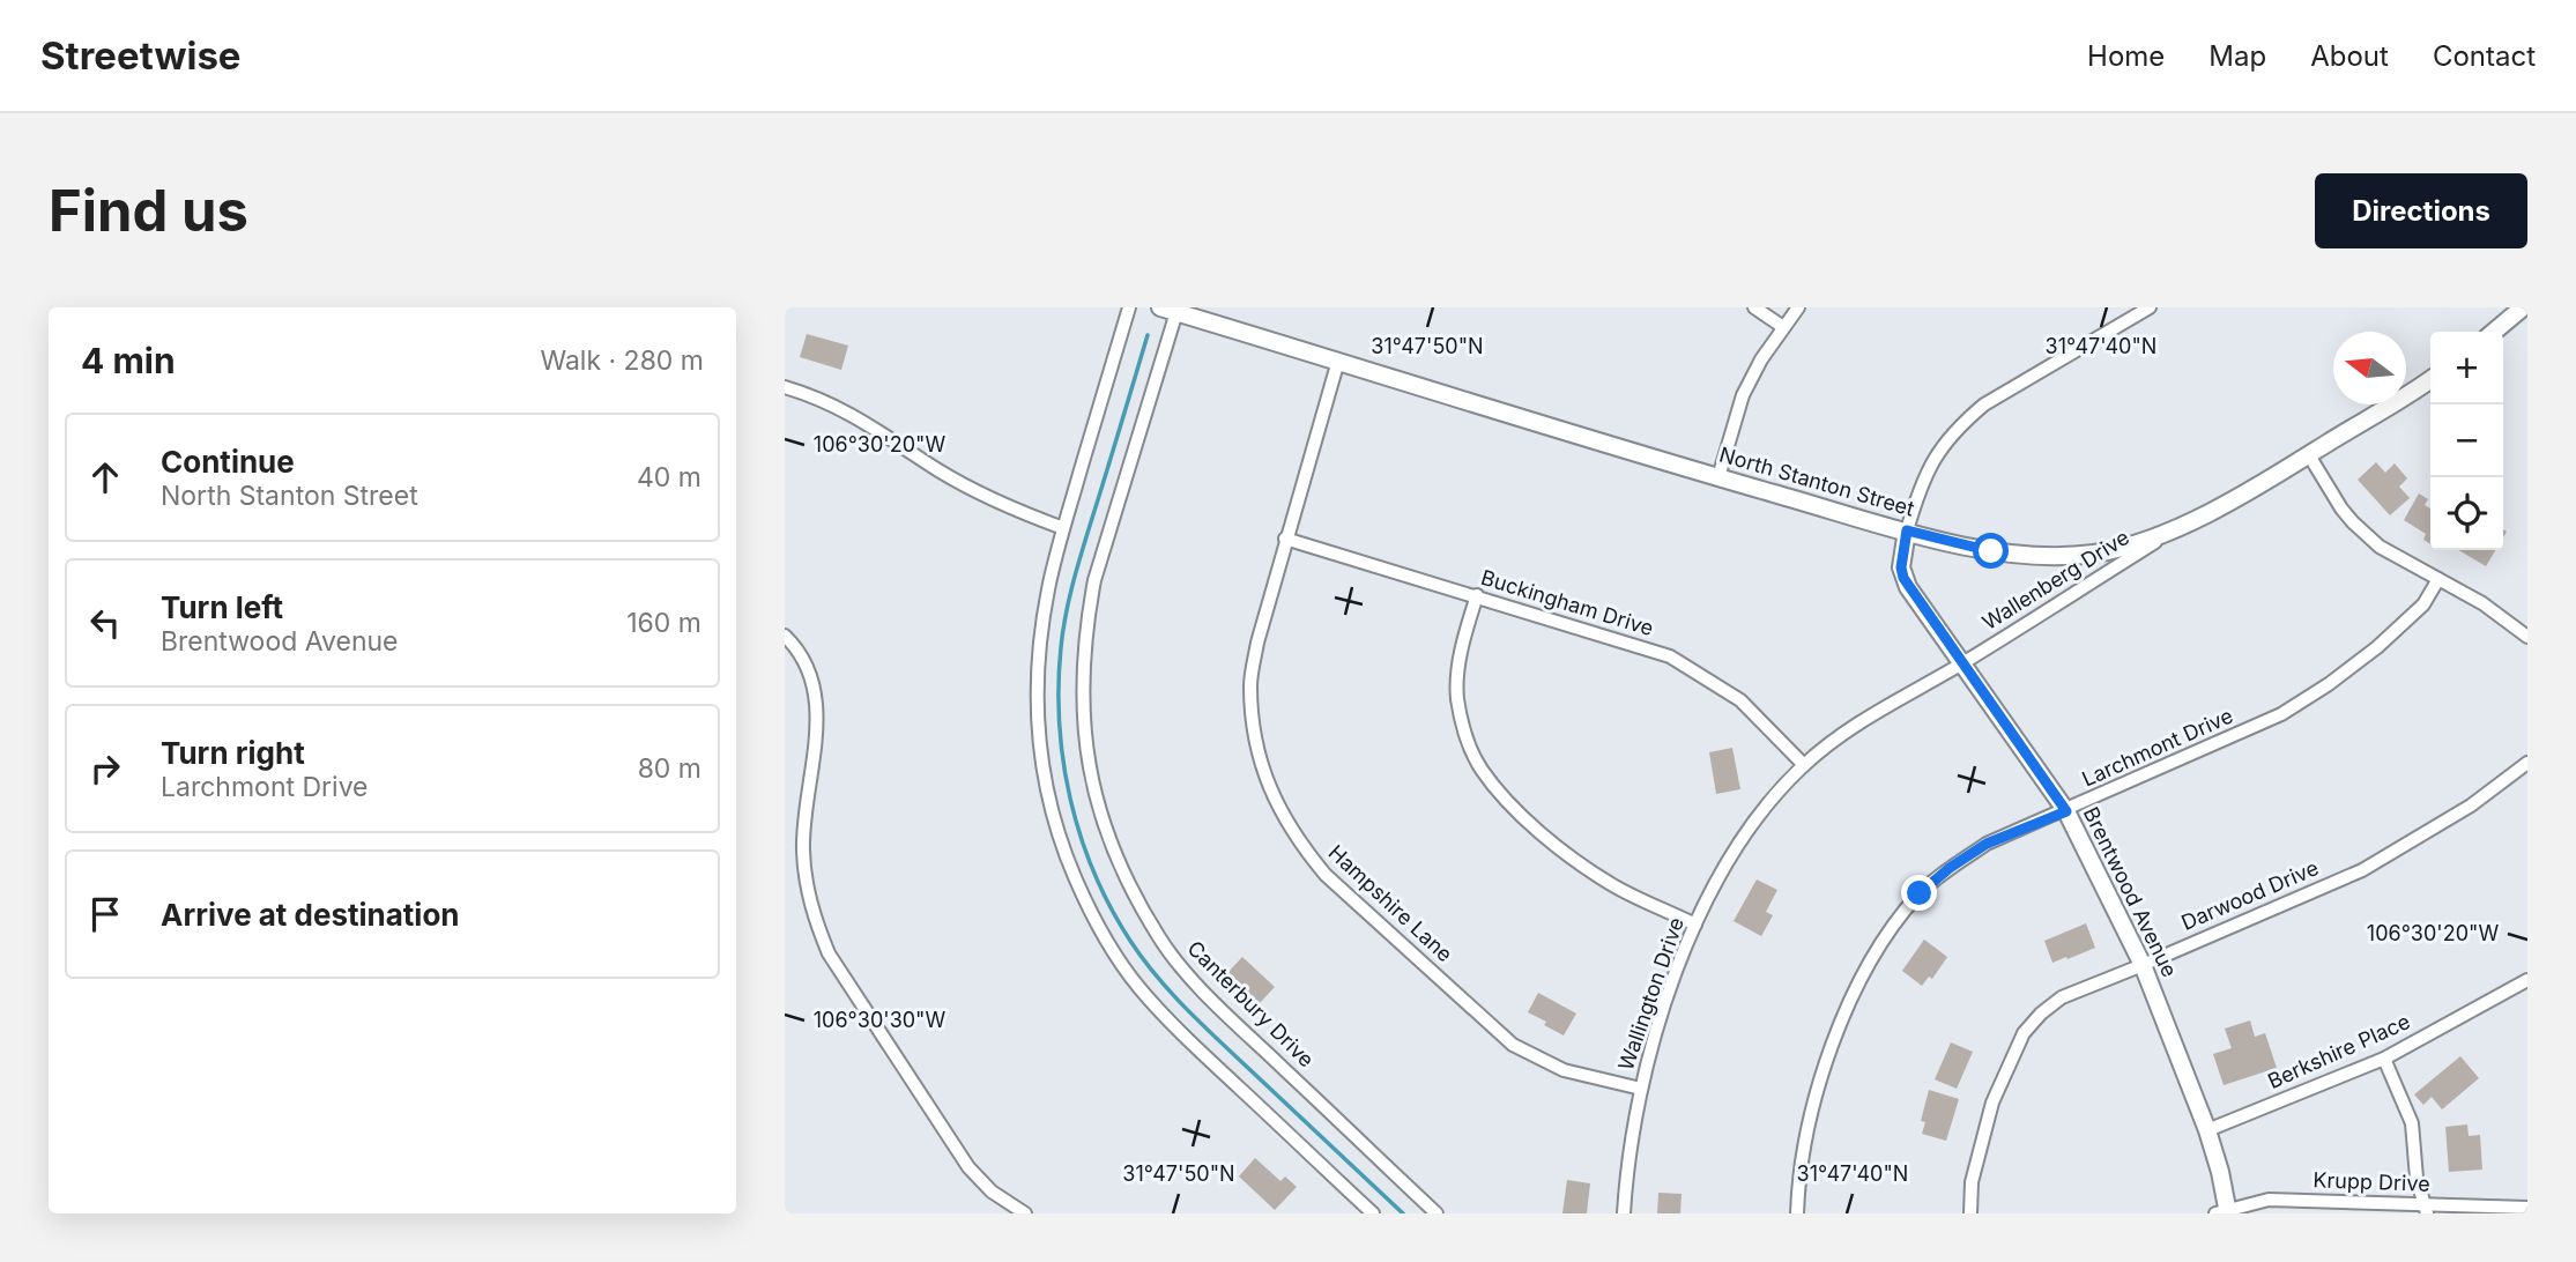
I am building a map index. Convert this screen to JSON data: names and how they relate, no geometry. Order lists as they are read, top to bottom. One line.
{"streets":{"street":["North Stanton Street","Wallenberg Drive","Buckingham Drive","Larchmont Drive","Brentwood Avenue","Darwood Drive","Hampshire Lane","Wallington Drive","Canterbury Drive","Berkshire Place","Krupp Drive"]},"crossings":[["North Stanton Street","Wallenberg Drive"],["North Stanton Street","Brentwood Avenue"],["North Stanton Street","Hampshire Lane"],["North Stanton Street","Canterbury Drive"],["Wallenberg Drive","Brentwood Avenue"],["Wallenberg Drive","Wallington Drive"],["Buckingham Drive","Hampshire Lane"],["Buckingham Drive","Wallington Drive"],["Larchmont Drive","Brentwood Avenue"],["Brentwood Avenue","Darwood Drive"],["Brentwood Avenue","Wallington Drive"],["Brentwood Avenue","Berkshire Place"],["Brentwood Avenue","Krupp Drive"],["Hampshire Lane","Wallington Drive"]],"north":"left","page":{"header":"Streetwise","nav":["Home","Map","About","Contact"],"buttons":"Directions","title":"Find us","heading":["4 min","Walk · 280 m"],"map_buttons":["+","−"],"list":[["Continue","North Stanton Street","40 m"],["Turn left","Brentwood Avenue","160 m"],["Turn right","Larchmont Drive","80 m"],"Arrive at destination"]},"coordinates":["31°47'50\"N","31°47'40\"N","106°30'20\"W","106°30'30\"W"]}
